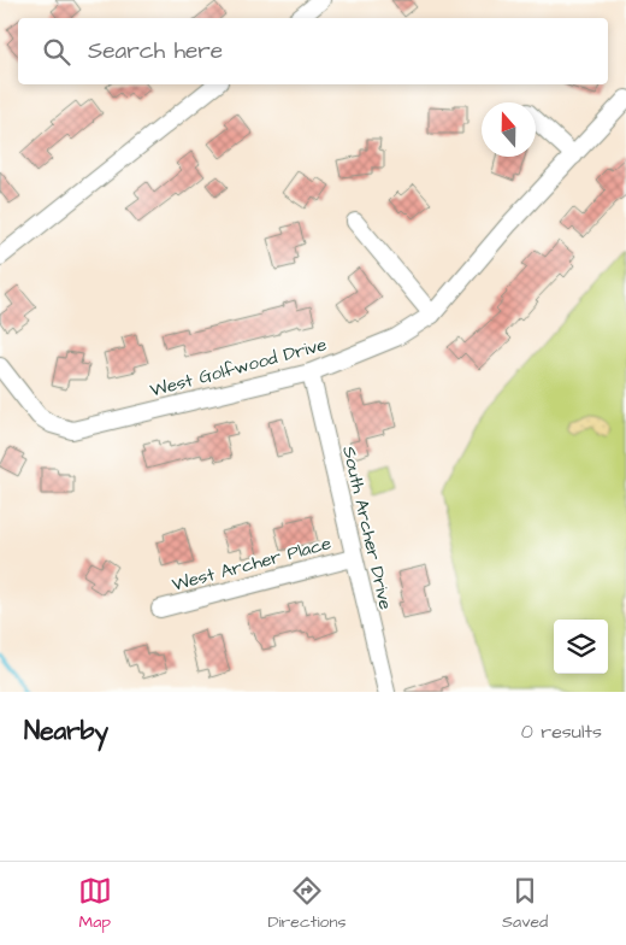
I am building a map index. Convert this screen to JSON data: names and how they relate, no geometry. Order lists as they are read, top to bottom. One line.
{"streets":{"street":["West Golfwood Drive","South Archer Drive","West Archer Place"]},"crossings":[["West Golfwood Drive","South Archer Drive"],["South Archer Drive","West Archer Place"]],"north":"top","page":{"search":"Search here","heading":["Nearby","0 results"],"nav":["Map","Directions","Saved"]}}
